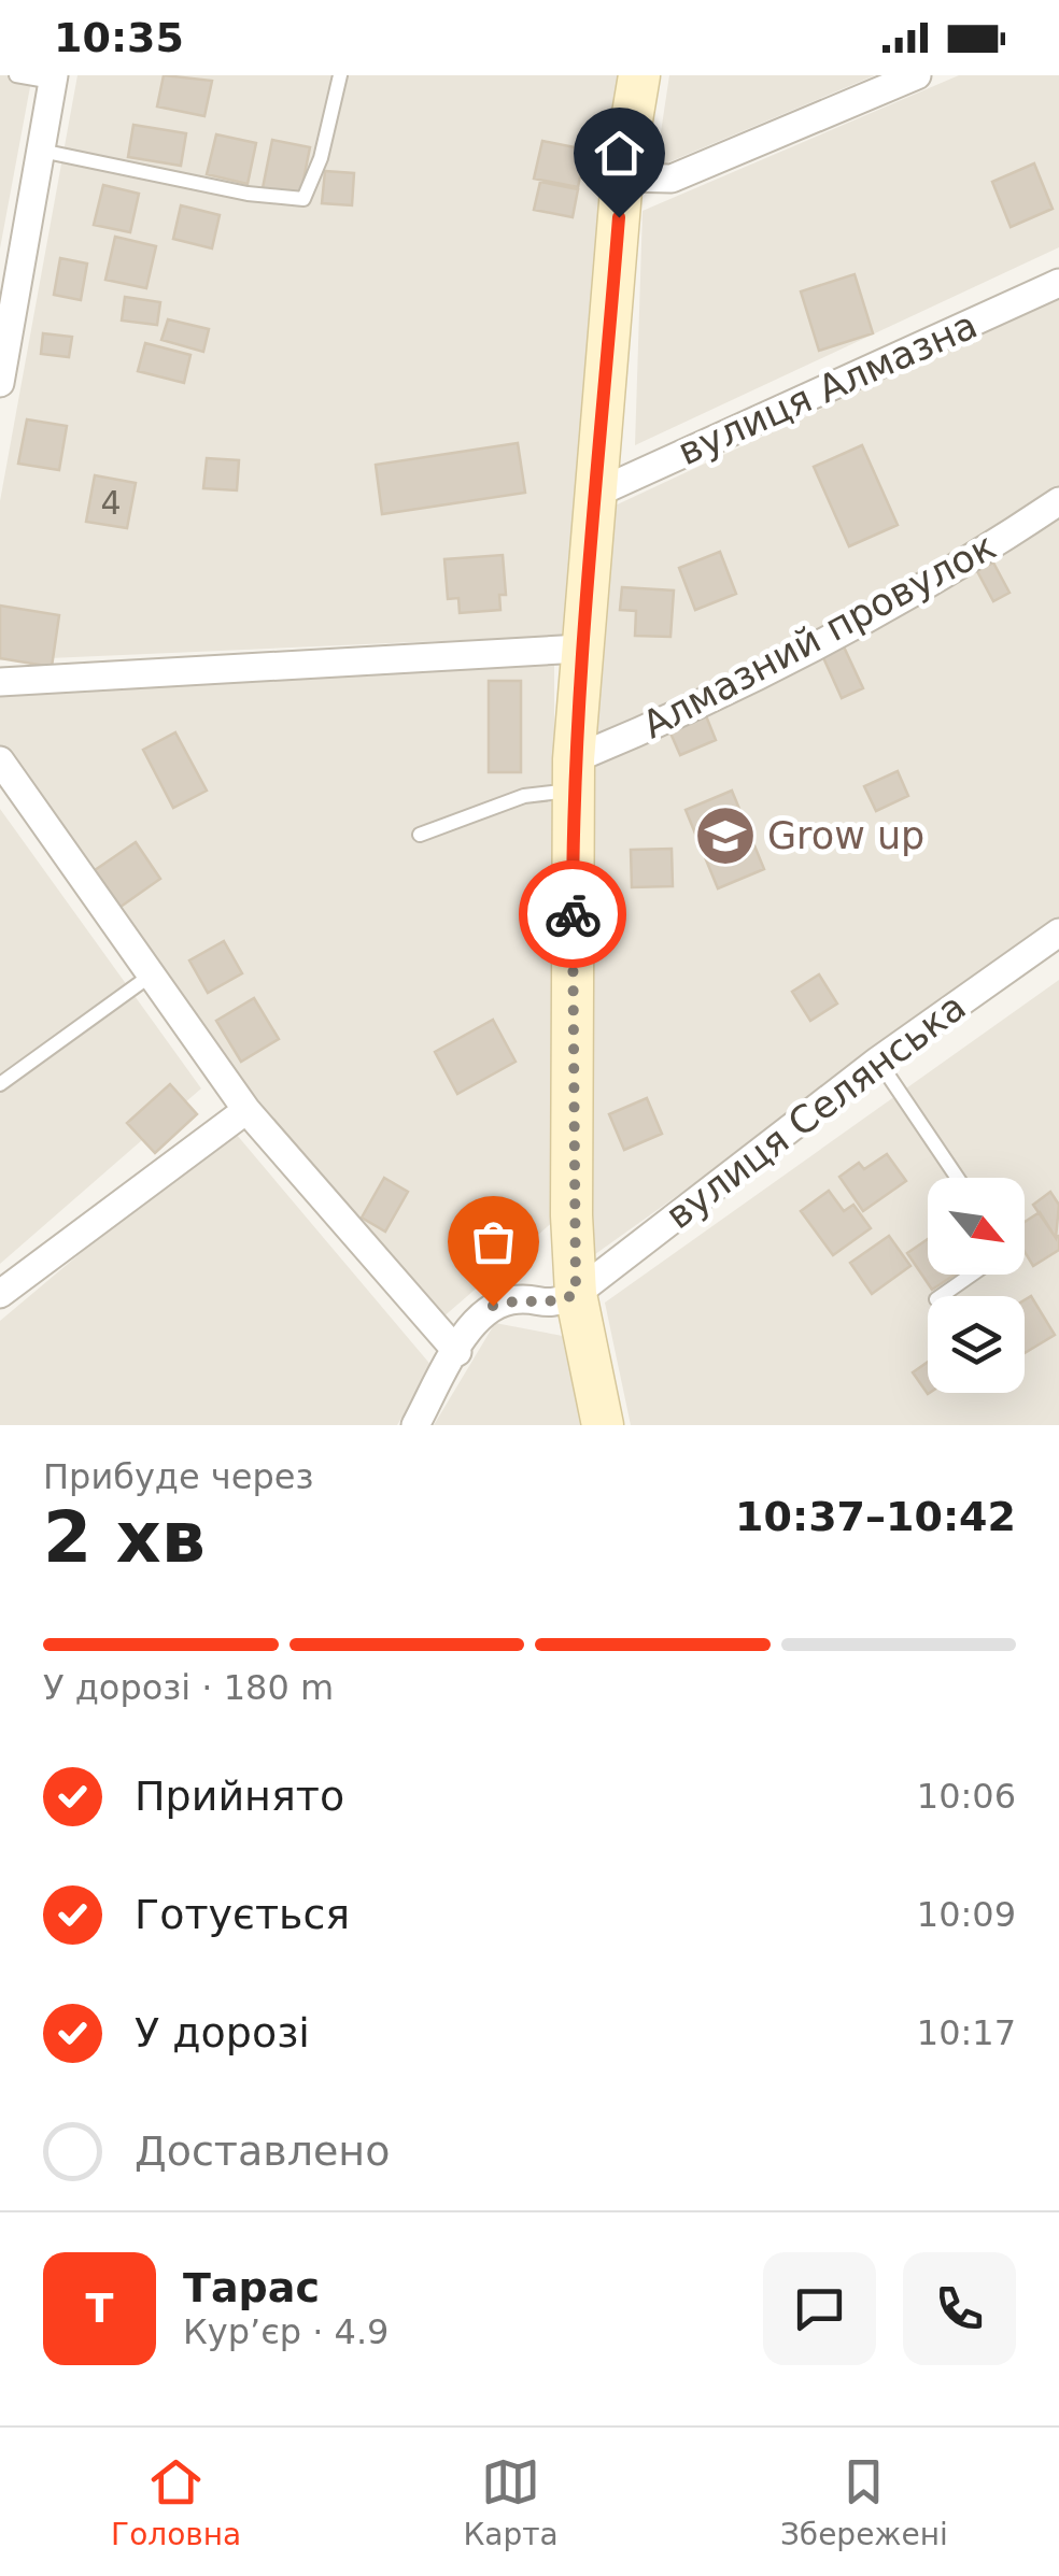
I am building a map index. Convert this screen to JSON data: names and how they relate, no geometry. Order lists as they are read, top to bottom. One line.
{"streets":{"street":["вулиця Алмазна","Алмазний провулок","вулиця Селянська"]},"places":{"school or university":["Grow up"]},"house_numbers":["4"],"north":"bottom right","page":{"status":"10:35","heading":["2 хв","Прибуде через","10:37–10:42"],"panel":["Тарас","Кур’єр · 4.9"],"bar":"У дорозі · 180 m","list":[["Прийнято","10:06"],["Готується","10:09"],["У дорозі","10:17"],"Доставлено"],"round":"Т","tabs":["Головна","Карта","Збережені"]}}
